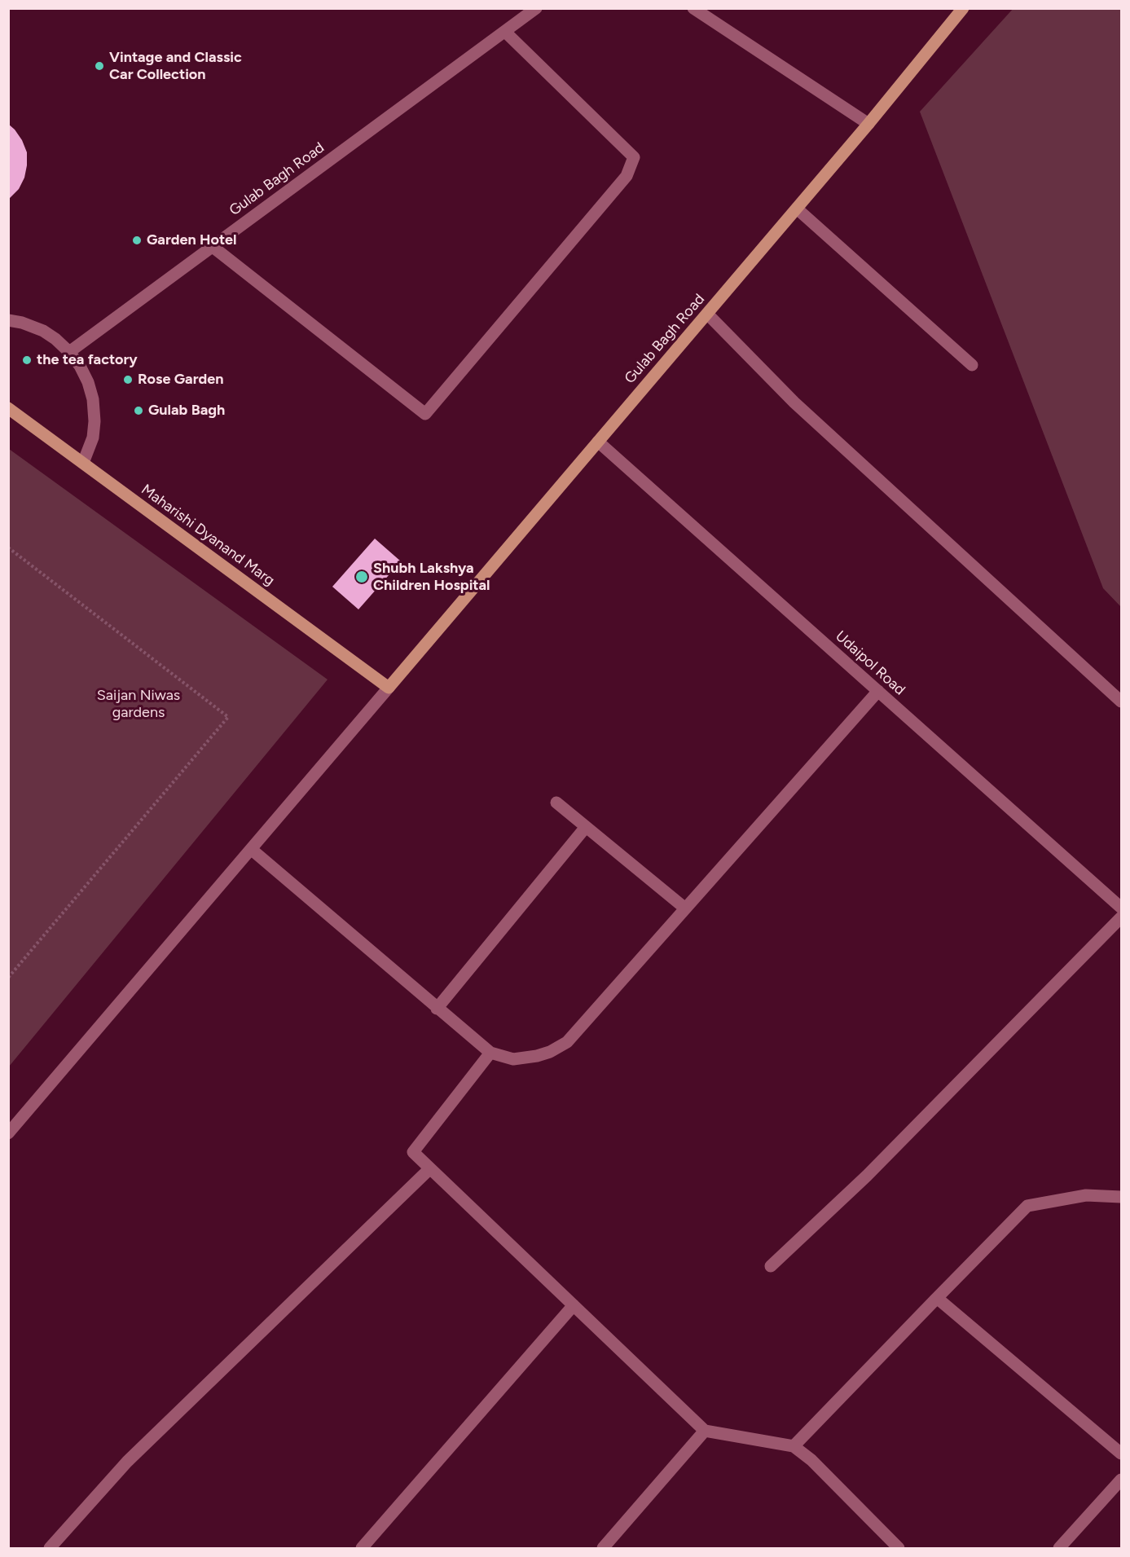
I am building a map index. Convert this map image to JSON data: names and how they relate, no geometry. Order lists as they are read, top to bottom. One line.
{"streets":{"main road":["Gulab Bagh Road","Maharishi Dyanand Marg"],"street":["Udaipol Road"]},"crossings":[["Gulab Bagh Road","Maharishi Dyanand Marg"],["Gulab Bagh Road","Udaipol Road"]],"parks":["Saijan Niwas gardens"],"places":["Vintage and Classic Car Collection","Garden Hotel","the tea factory","Rose Garden","Gulab Bagh","Shubh Lakshya Children Hospital"]}
